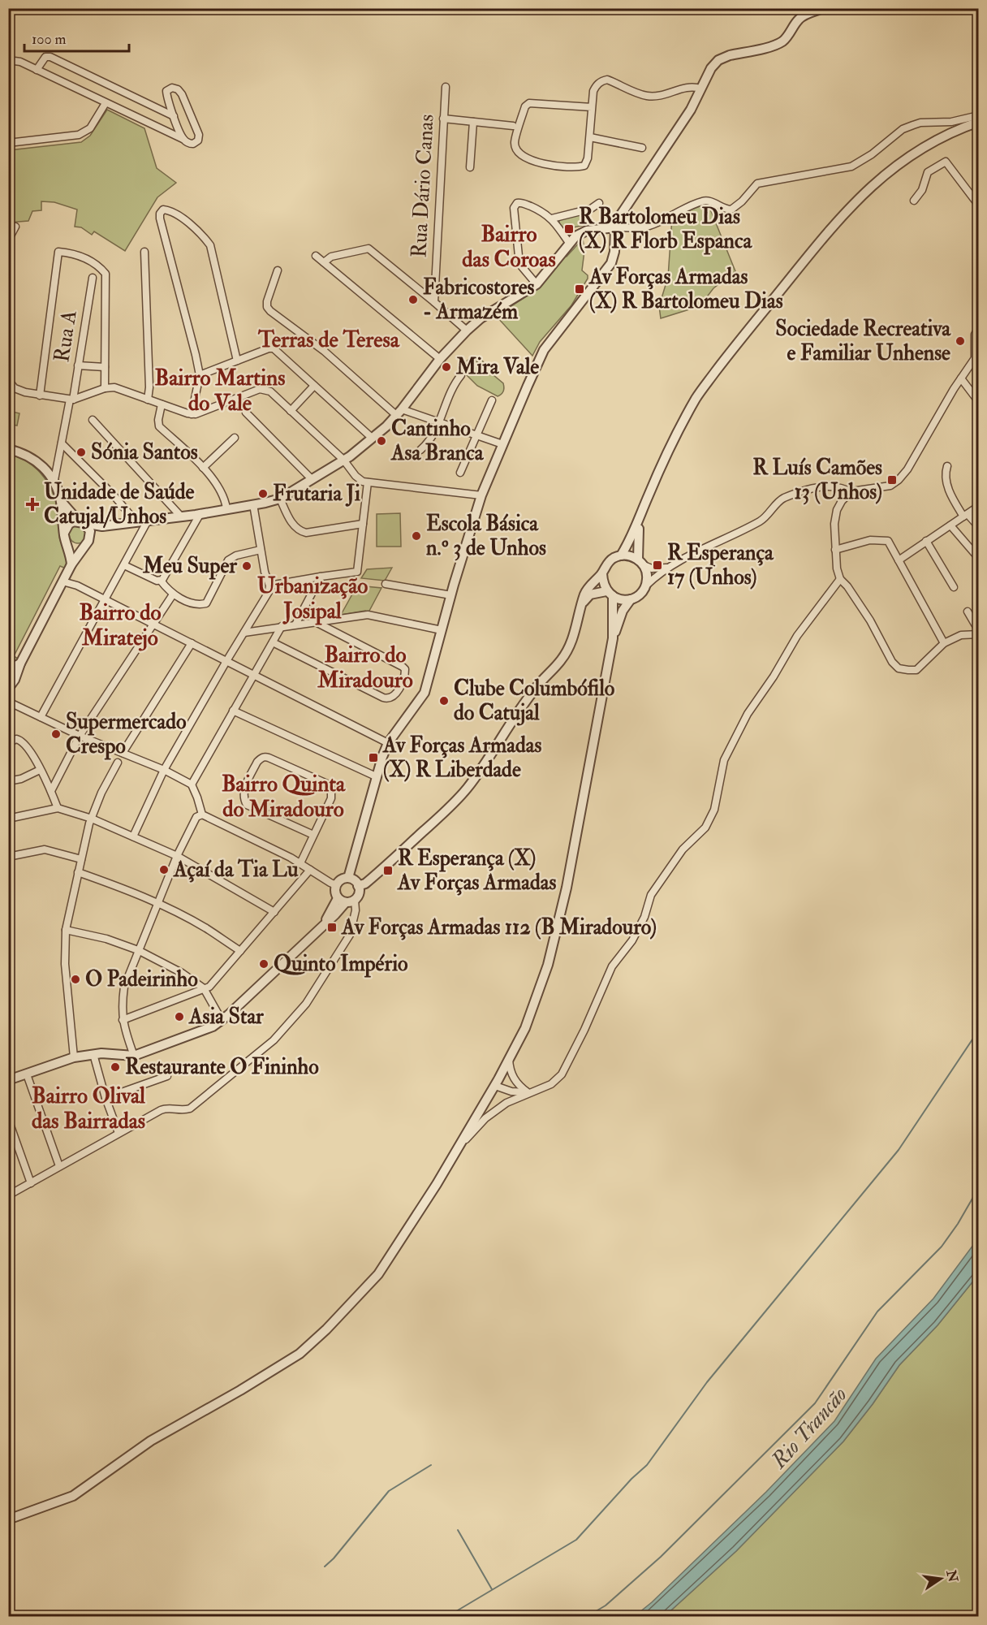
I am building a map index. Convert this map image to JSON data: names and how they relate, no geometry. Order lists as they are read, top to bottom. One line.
{"streets":{"street":["Rua Dário Canas","Rua A"]},"districts":["Bairro das Coroas","Terras de Teresa","Bairro Martins do Vale","Urbanização Josipal","Bairro do Miratejo","Bairro do Miradouro","Bairro Quinta do Miradouro","Bairro Olival das Bairradas"],"water":["Rio Trancão"],"places":{"transit":["R Bartolomeu Dias (X) R Florb Espanca","Av Forças Armadas (X) R Bartolomeu Dias","R Luís Camões 13 (Unhos)","R Esperança 17 (Unhos)","Av Forças Armadas (X) R Liberdade","R Esperança (X) Av Forças Armadas","Av Forças Armadas 112 (B Miradouro)"],"other":["Fabricostores - Armazém","Sociedade Recreativa e Familiar Unhense","Mira Vale","Cantinho Asa Branca","Sónia Santos","Frutaria Ji","Escola Básica n.º 3 de Unhos","Meu Super","Clube Columbófilo do Catujal","Supermercado Crespo","Açaí da Tia Lu","Quinto Império","O Padeirinho","Asia Star","Restaurante O Fininho"],"health":["Unidade de Saúde Catujal/Unhos"]},"scale_bar":"100 m","north":"right"}
